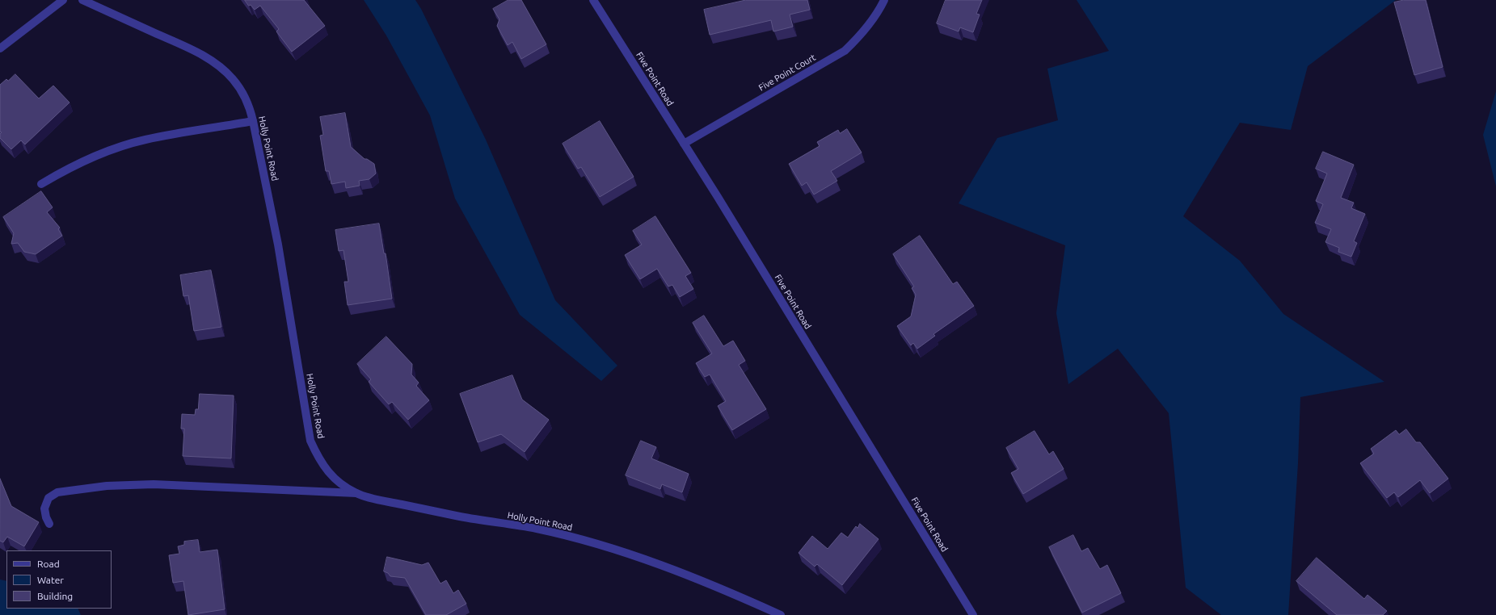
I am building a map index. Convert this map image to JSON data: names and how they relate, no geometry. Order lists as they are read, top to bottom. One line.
{"streets":{"street":["Five Point Court","Five Point Road","Holly Point Road"]},"crossings":[["Five Point Court","Five Point Road"]],"legend":["Road","Water","Building"]}
